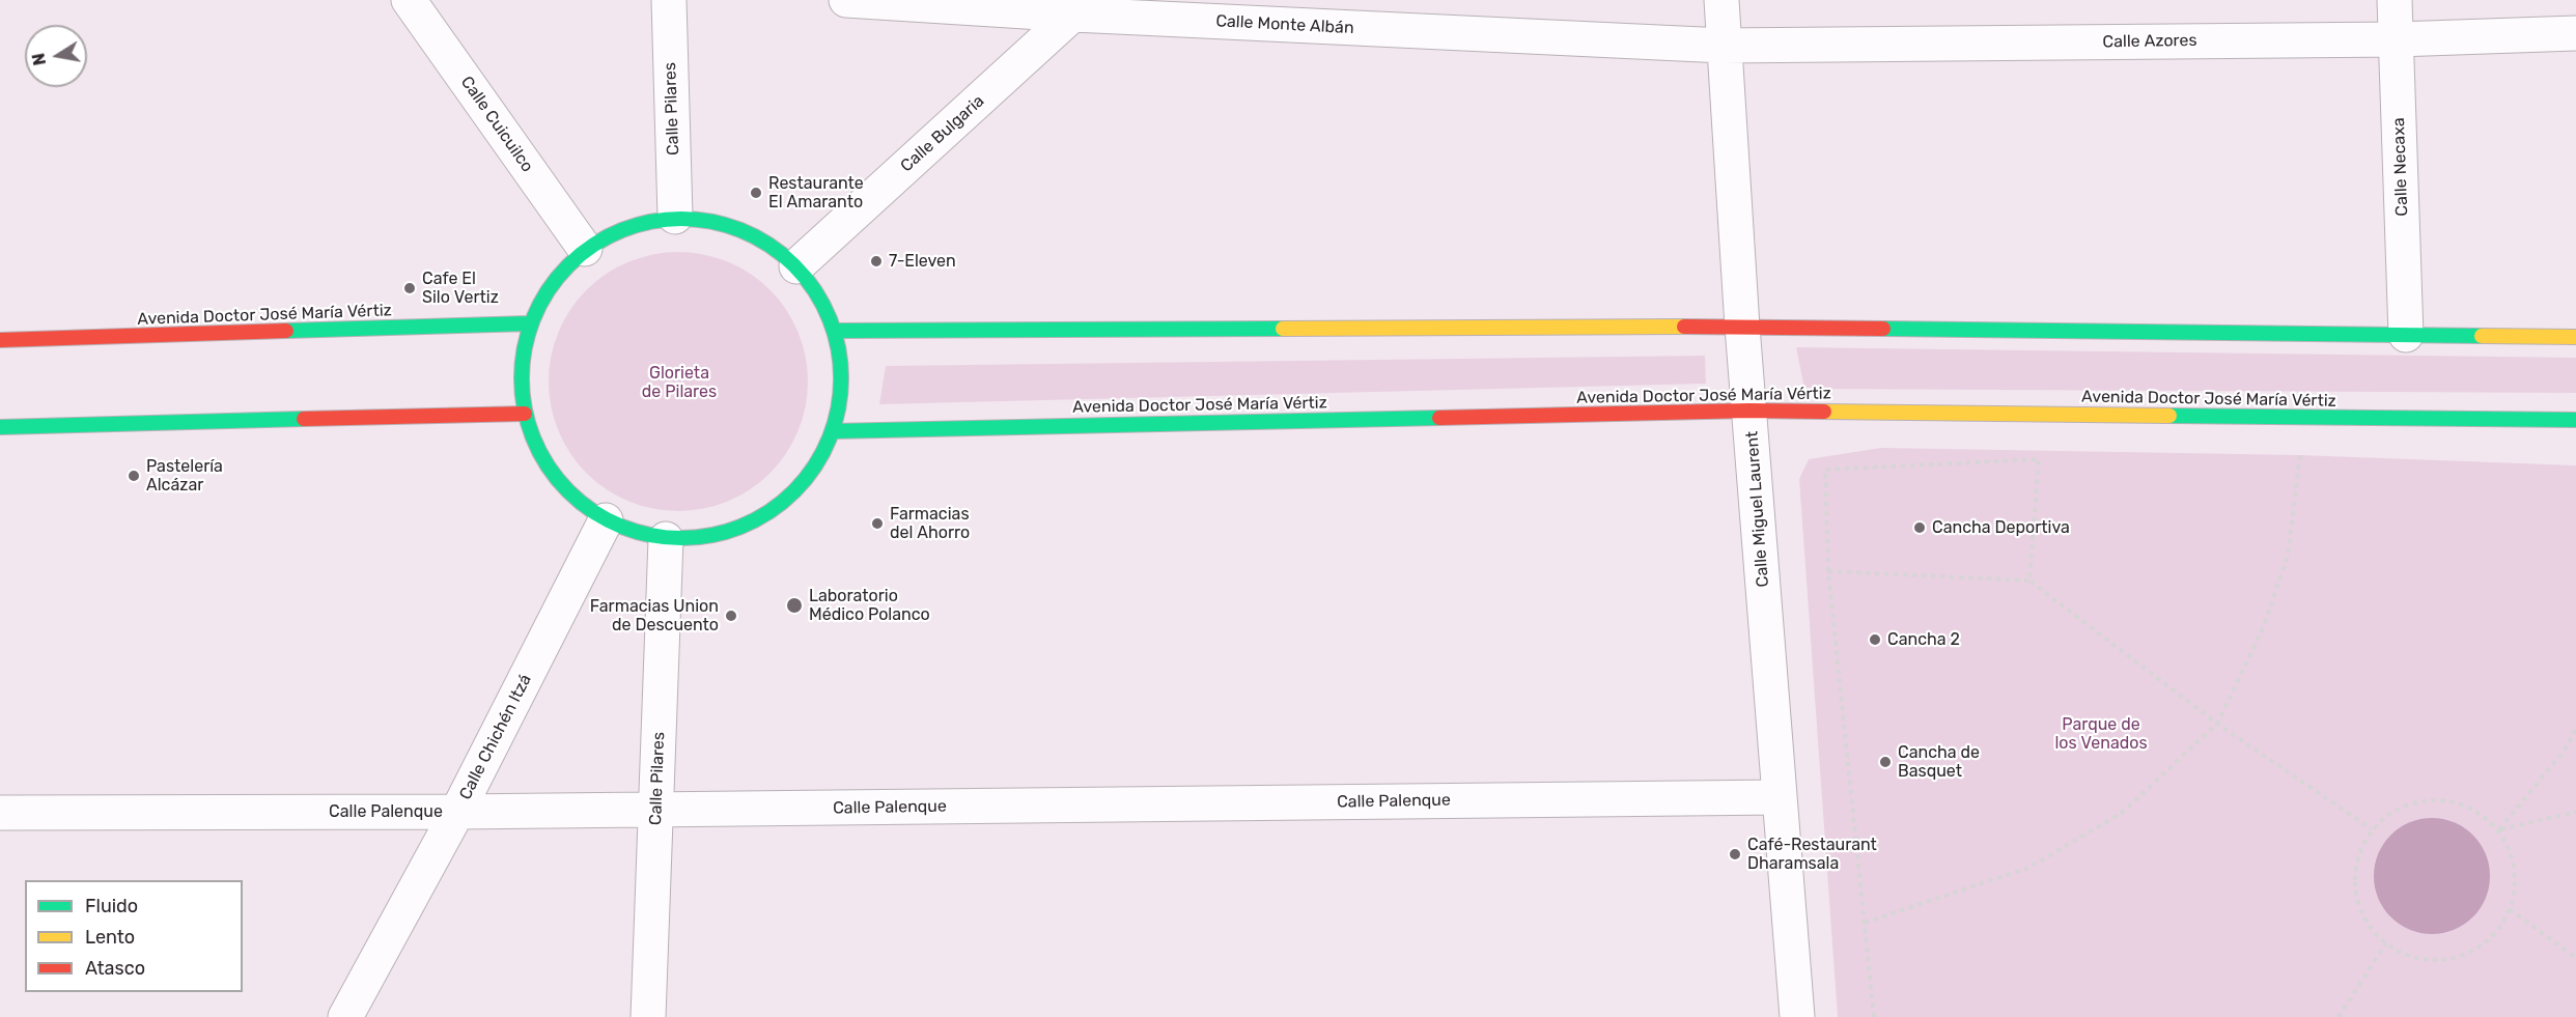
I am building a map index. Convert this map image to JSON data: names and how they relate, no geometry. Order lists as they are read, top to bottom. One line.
{"streets":{"main road":["Avenida Doctor José María Vértiz"],"street":["Calle Monte Albán","Calle Azores","Calle Pilares","Calle Cuicuilco","Calle Bulgaria","Calle Necaxa","Calle Miguel Laurent","Calle Chichén Itzá","Calle Palenque"]},"crossings":[["Calle Monte Albán","Calle Azores"],["Calle Monte Albán","Calle Bulgaria"],["Calle Monte Albán","Calle Miguel Laurent"],["Calle Azores","Calle Necaxa"],["Calle Azores","Calle Miguel Laurent"],["Calle Pilares","Calle Palenque"],["Avenida Doctor José María Vértiz","Calle Miguel Laurent"],["Calle Miguel Laurent","Calle Palenque"],["Calle Chichén Itzá","Calle Palenque"]],"parks":["Glorieta de Pilares","Parque de los Venados"],"places":["Restaurante El Amaranto","7-Eleven","Cafe El Silo Vertiz","Pastelería Alcázar","Farmacias del Ahorro","Cancha Deportiva","Laboratorio Médico Polanco","Farmacias Union de Descuento","Cancha 2","Cancha de Basquet","Café-Restaurant Dharamsala"],"legend":["Fluido","Lento","Atasco"],"north":"left"}
